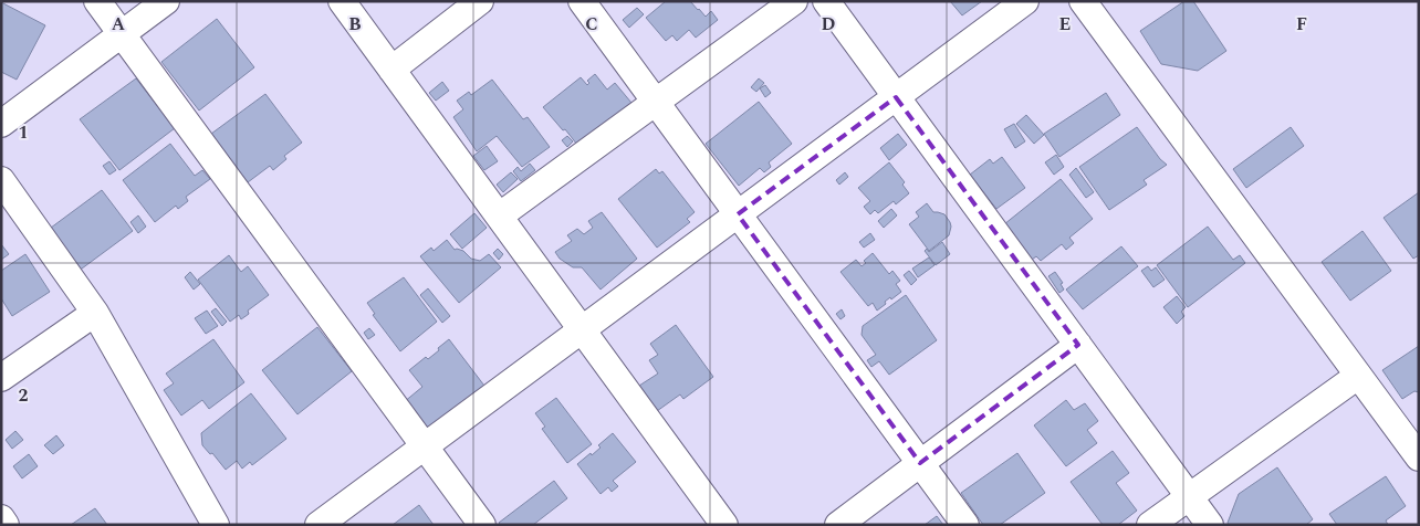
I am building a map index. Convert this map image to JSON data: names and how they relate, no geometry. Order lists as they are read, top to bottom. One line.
{"grid":{"columns":["A","B","C","D","E","F"],"rows":["1","2"]}}
